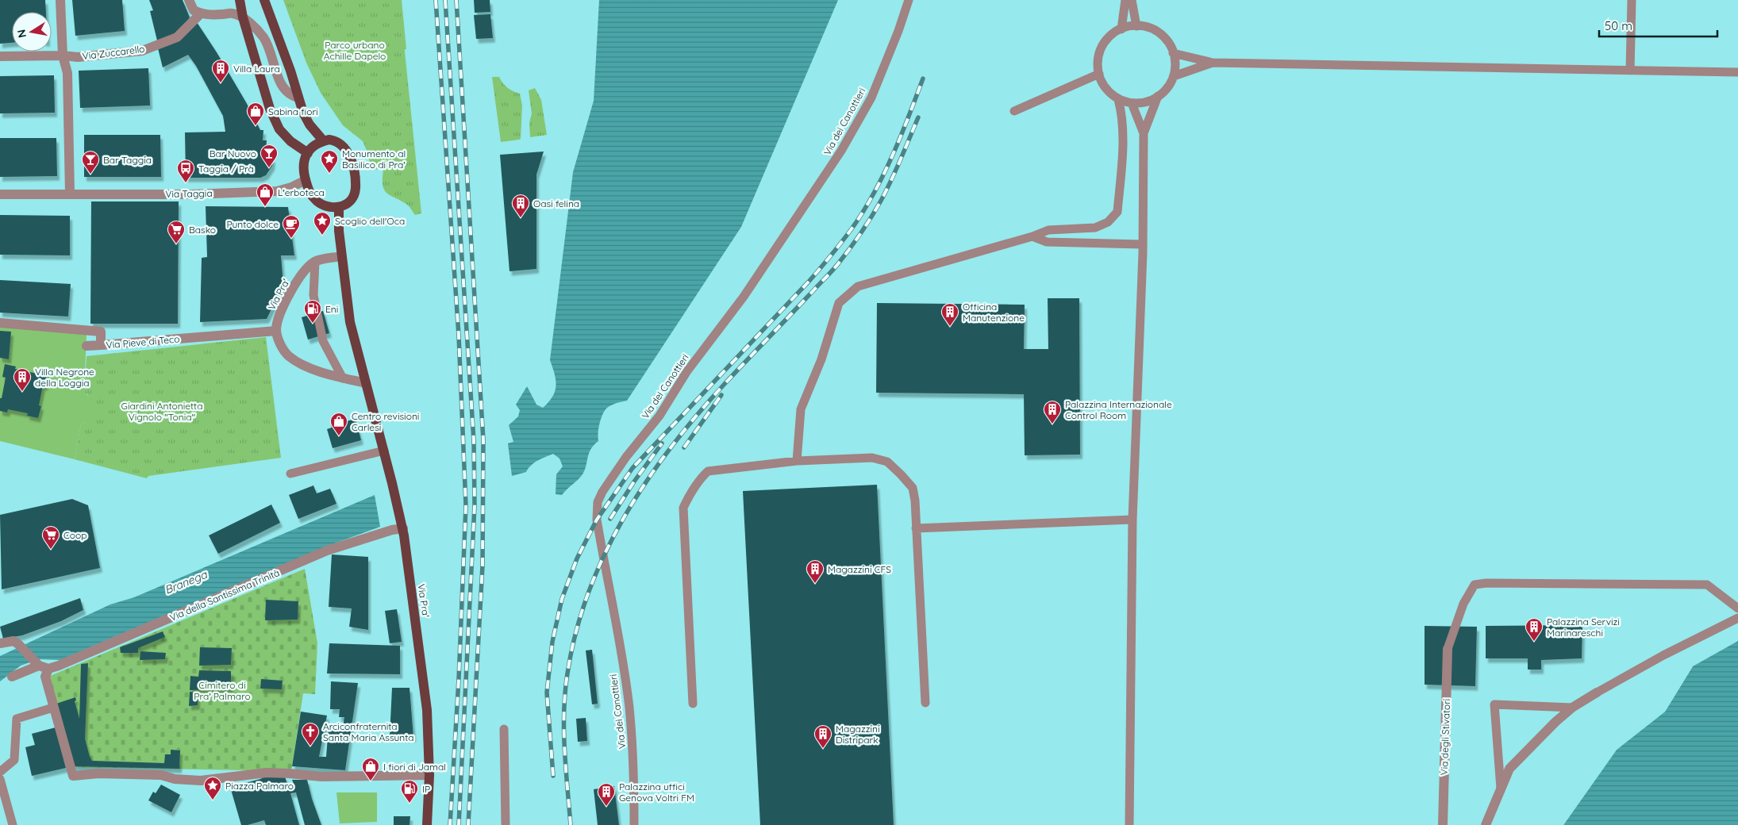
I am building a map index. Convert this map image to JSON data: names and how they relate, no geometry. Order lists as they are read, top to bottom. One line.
{"streets":{"main road":["Via Pra'"],"street":["Via Zuccarello","Via Taggia","Via Pieve di Teco","Via della Santissima Trinità","Via degli Stivatori"],"lane":["Via dei Canottieri"]},"crossings":[["Via Taggia","Via Pra'"],["Via Pra'","Via Pieve di Teco"],["Via Pra'","Via della Santissima Trinità"]],"water":["Branega"],"parks":["Parco urbano Achille Dapelo","Giardini Antonietta Vignolo \"Tonia\"","Cimitero di Pra' Palmaro"],"places":{"building":["Villa Laura","Oasi felina","Officina Manutenzione","Villa Negrone della Loggia","Palazzina Internazionale Control Room","Magazzini CFS","Palazzina Servizi Marinareschi","Magazzini Distripark","Palazzina uffici Genova Voltri FM"],"shop":["Sabina fiori","L'erboteca","Centro revisioni Carlesi","I fiori di Jamal"],"bar":["Bar Nuovo","Bar Taggia"],"place":["Monumento al Basilico di Pra'","Scoglio dell'Oca","Piazza Palmaro"],"bus stop":["Taggia / Prà"],"cafe":["Punto dolce"],"supermarket":["Basko","Coop"],"fuel station":["Eni","IP"],"church":["Arciconfraternita Santa Maria Assunta"]},"scale_bar":"50 m","north":"left"}
